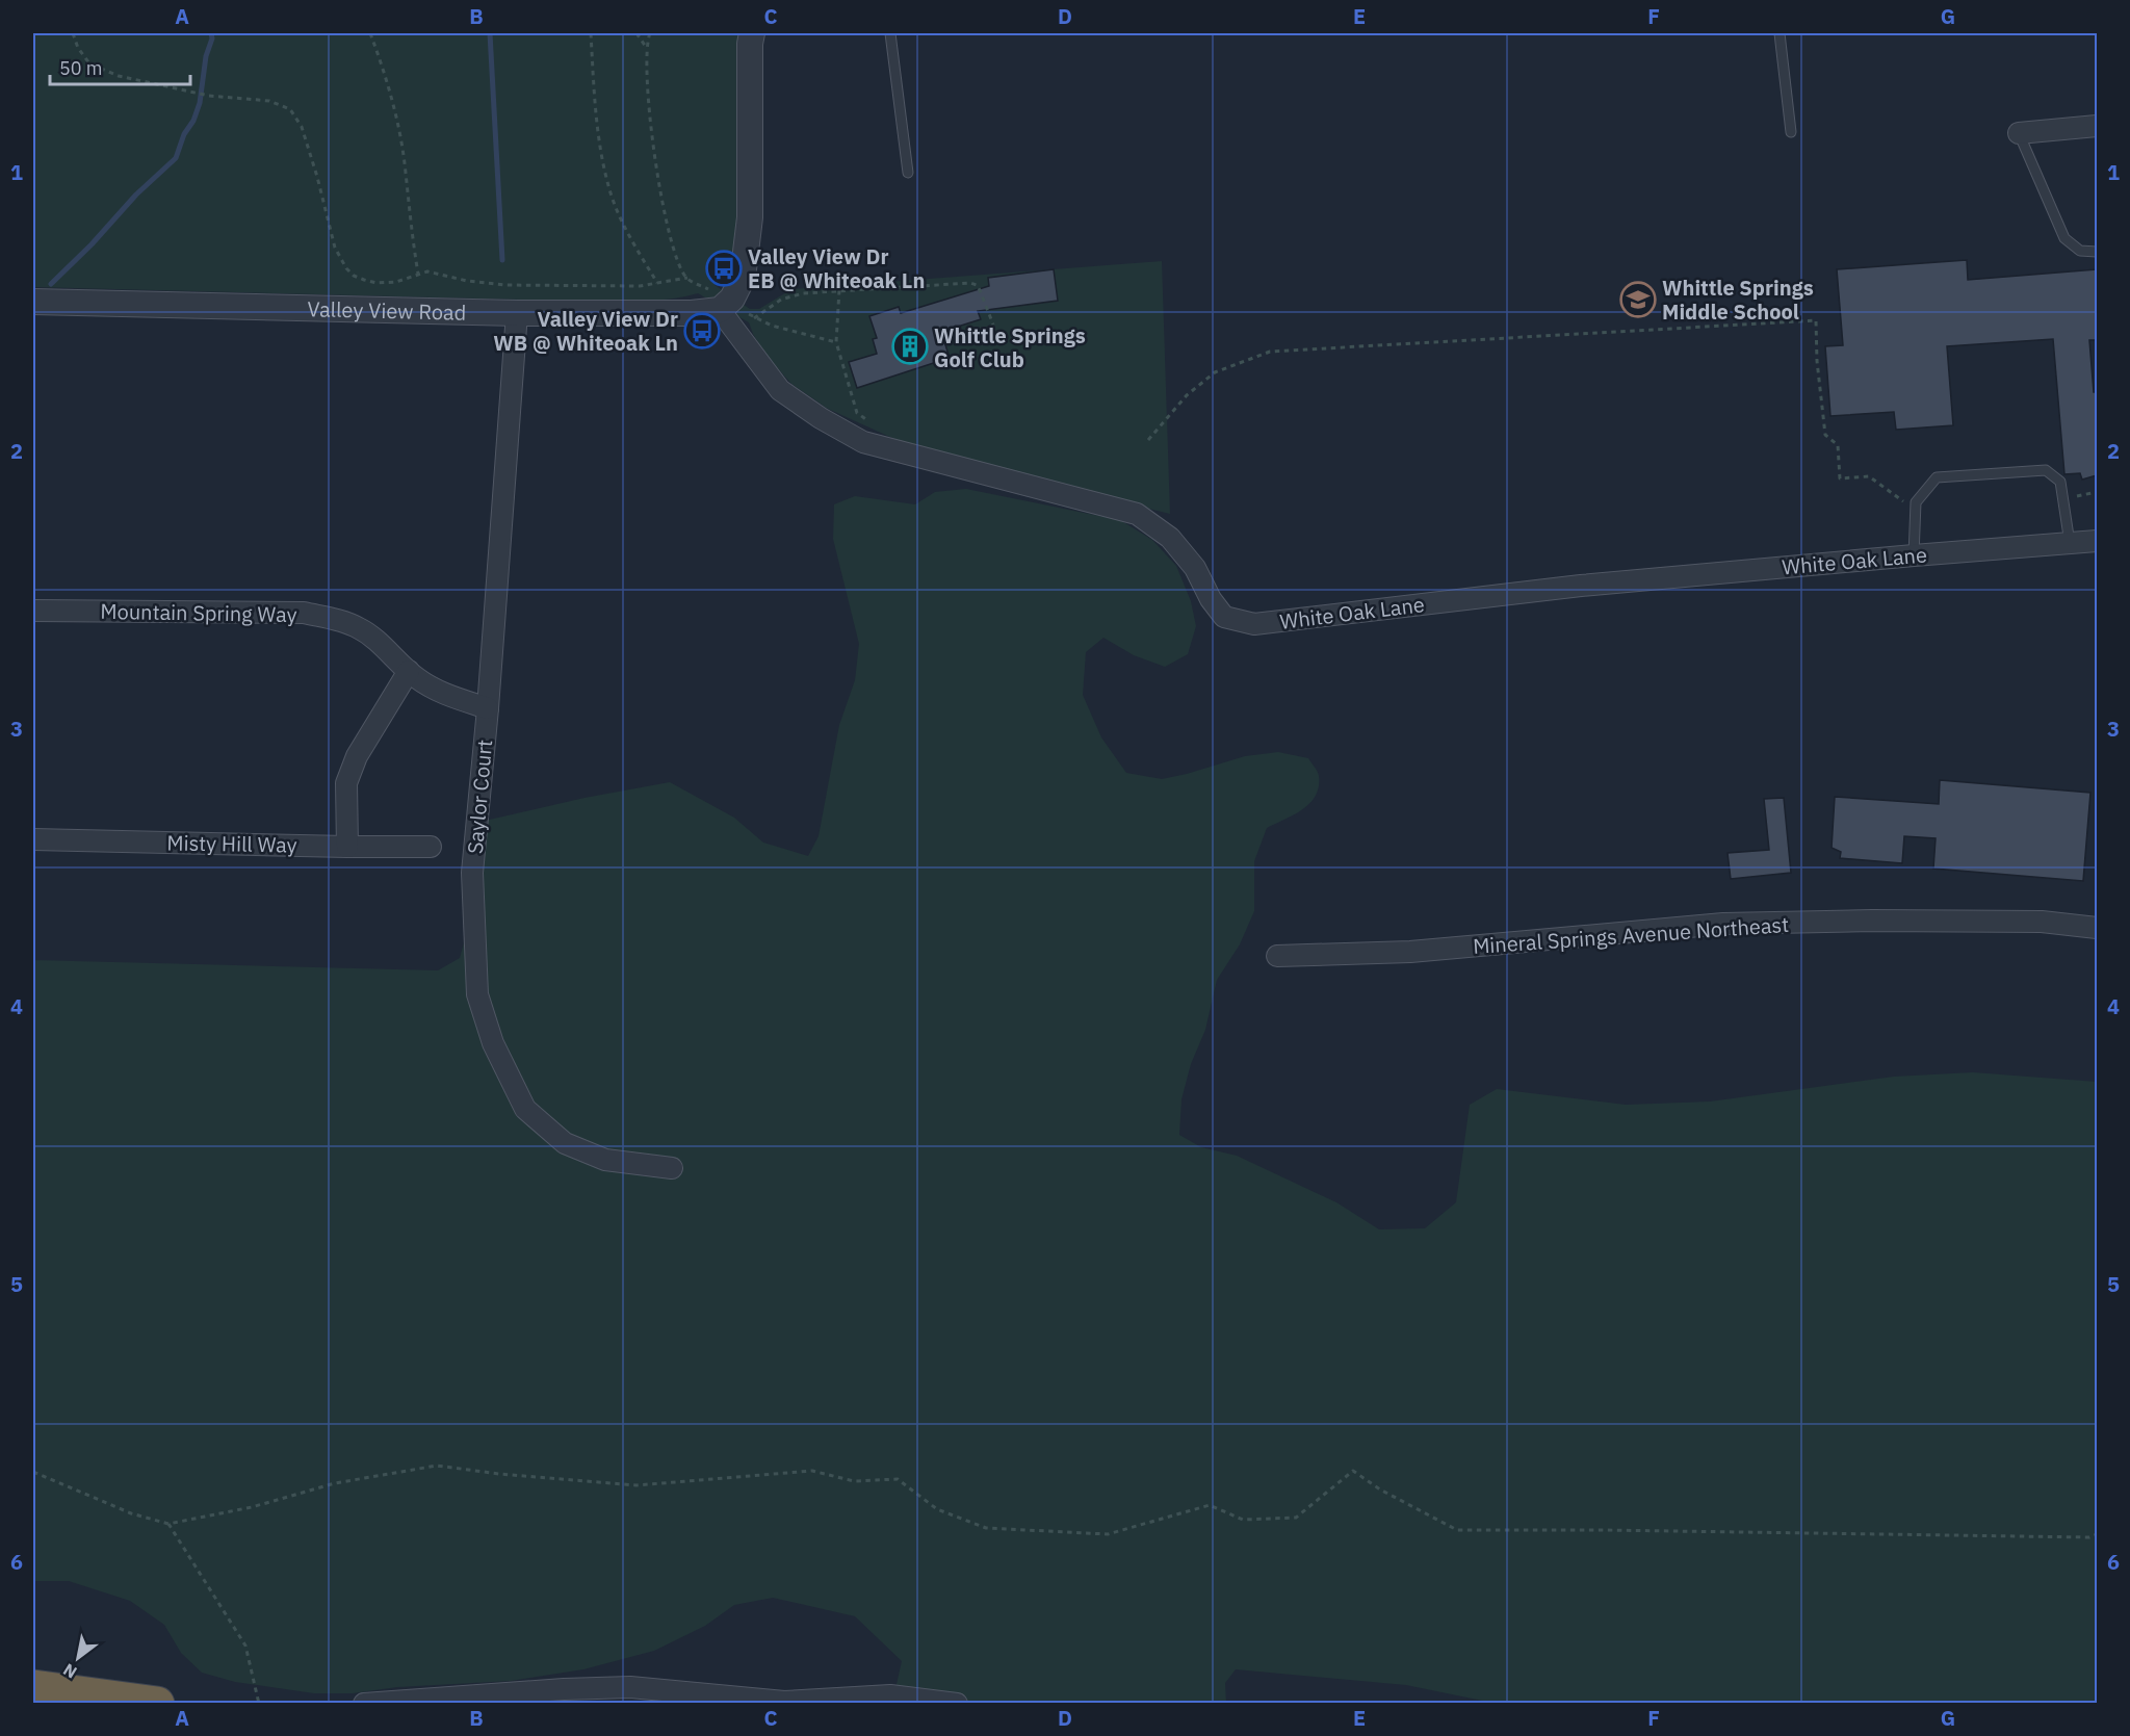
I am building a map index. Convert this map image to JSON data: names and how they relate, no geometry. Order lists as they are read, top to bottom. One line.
{"streets":{"street":["Valley View Road","White Oak Lane","Mountain Spring Way","Saylor Court","Misty Hill Way","Mineral Springs Avenue Northeast"]},"crossings":[["Valley View Road","White Oak Lane"],["Valley View Road","Saylor Court"],["Mountain Spring Way","Saylor Court"]],"places":{"bus stop":["Valley View Dr EB @ Whiteoak Ln","Valley View Dr WB @ Whiteoak Ln"],"school or university":["Whittle Springs Middle School"],"building":["Whittle Springs Golf Club"]},"scale_bar":"50 m","north":"bottom left","grid":{"columns":["A","B","C","D","E","F","G"],"rows":["1","2","3","4","5","6"]}}
